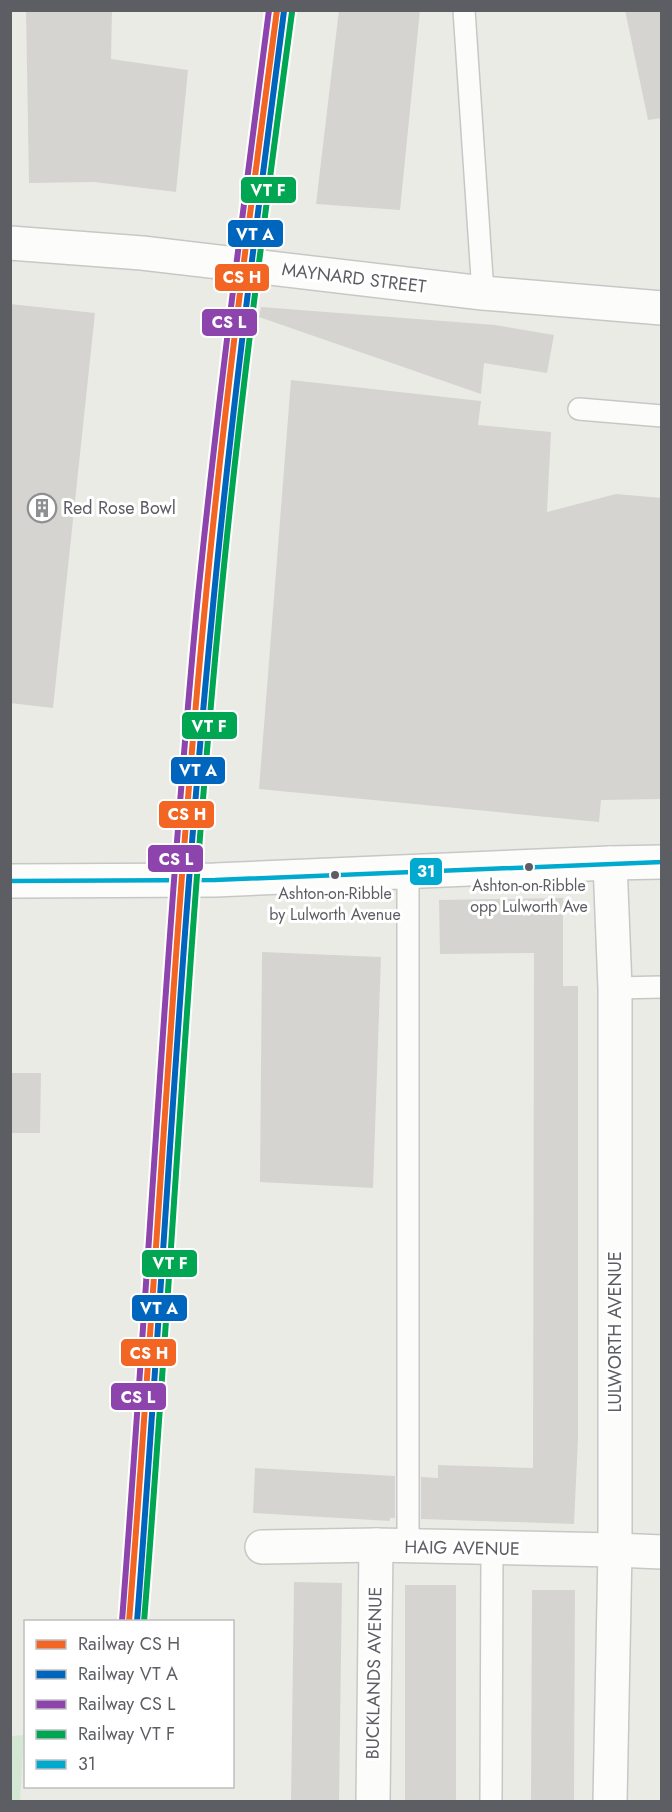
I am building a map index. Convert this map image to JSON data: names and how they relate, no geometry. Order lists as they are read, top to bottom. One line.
{"streets":{"street":["MAYNARD STREET","LULWORTH AVENUE","HAIG AVENUE","BUCKLANDS AVENUE"]},"crossings":[["LULWORTH AVENUE","HAIG AVENUE"],["HAIG AVENUE","BUCKLANDS AVENUE"]],"places":{"building":["Red Rose Bowl"],"other":["Ashton-on-Ribble opp Lulworth Ave","Ashton-on-Ribble by Lulworth Avenue"]},"lines":["transit line 31"],"legend":["Railway CS H","Railway VT A","Railway CS L","Railway VT F","31"]}
